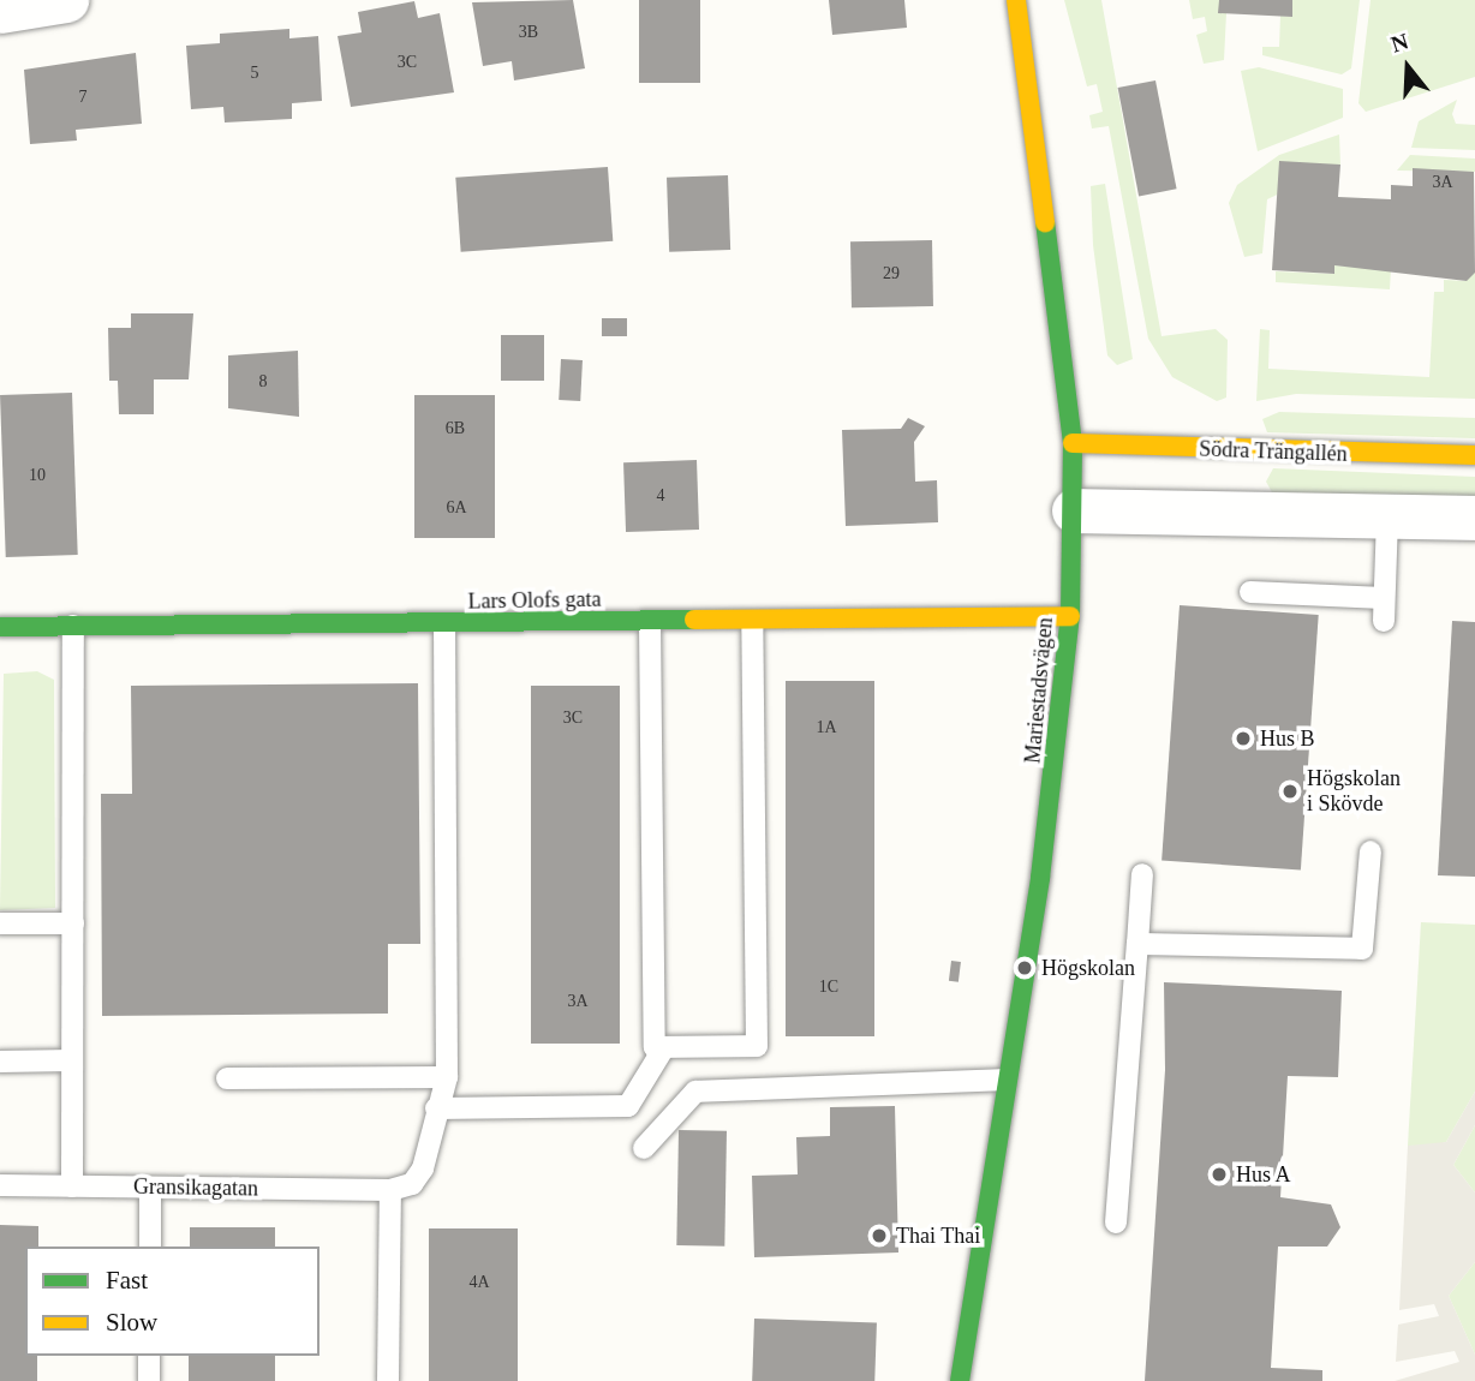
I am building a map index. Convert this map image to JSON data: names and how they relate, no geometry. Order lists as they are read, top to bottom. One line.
{"streets":{"street":["Södra Trängallén","Lars Olofs gata","Mariestadsvägen"],"lane":["Gransikagatan"]},"crossings":[["Södra Trängallén","Mariestadsvägen"],["Lars Olofs gata","Mariestadsvägen"]],"places":["Hus B","Högskolan i Skövde","Högskolan","Hus A","Thai Thai"],"house_numbers":["3B","3C","5","7","3A","29","8","6B","10","4","6A","3C","1A","1C","3A","4A"],"legend":["Fast","Slow"],"north":"top"}
